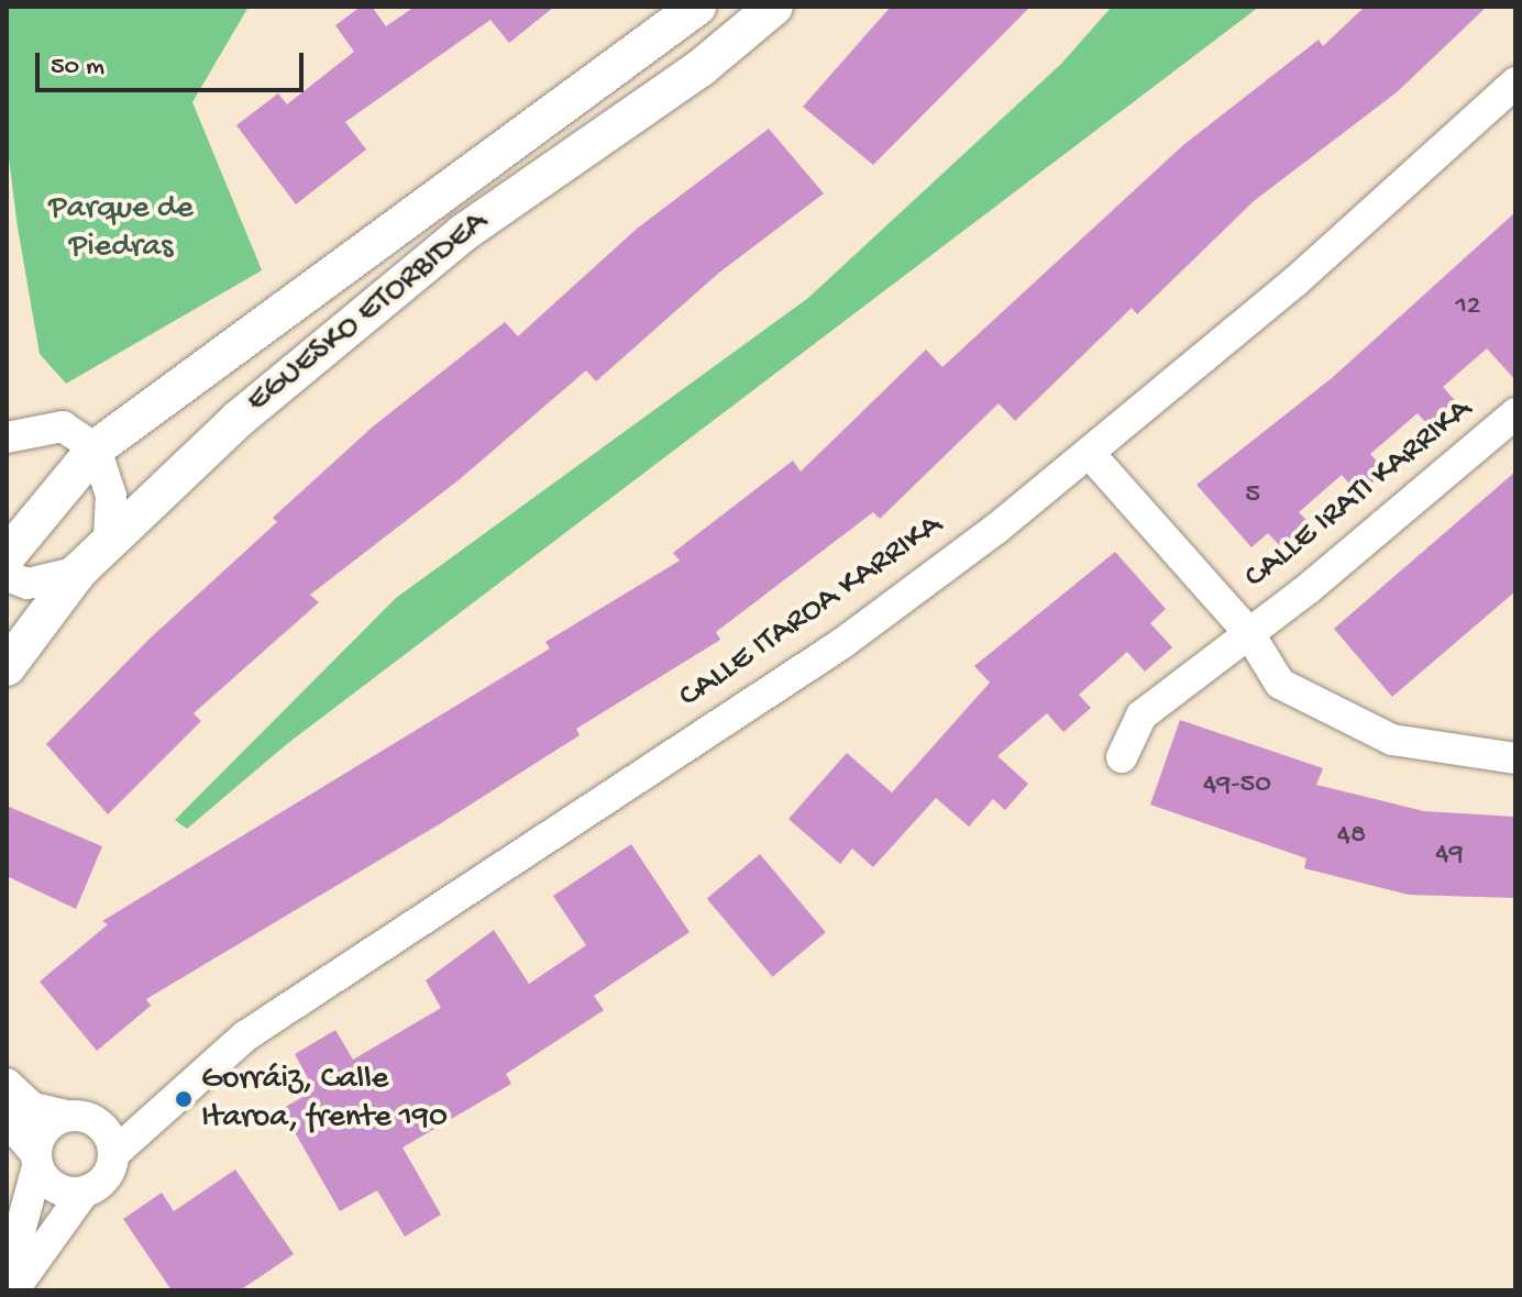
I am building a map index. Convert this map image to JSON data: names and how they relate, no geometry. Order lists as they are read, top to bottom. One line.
{"streets":{"street":["EGUESKO ETORBIDEA","CALLE IRATI KARRIKA","CALLE ITAROA KARRIKA"]},"parks":["Parque de Piedras"],"places":["Gorráiz, Calle Itaroa, frente 190"],"house_numbers":["12","5","49-50","48","49"],"scale_bar":"50 m"}
